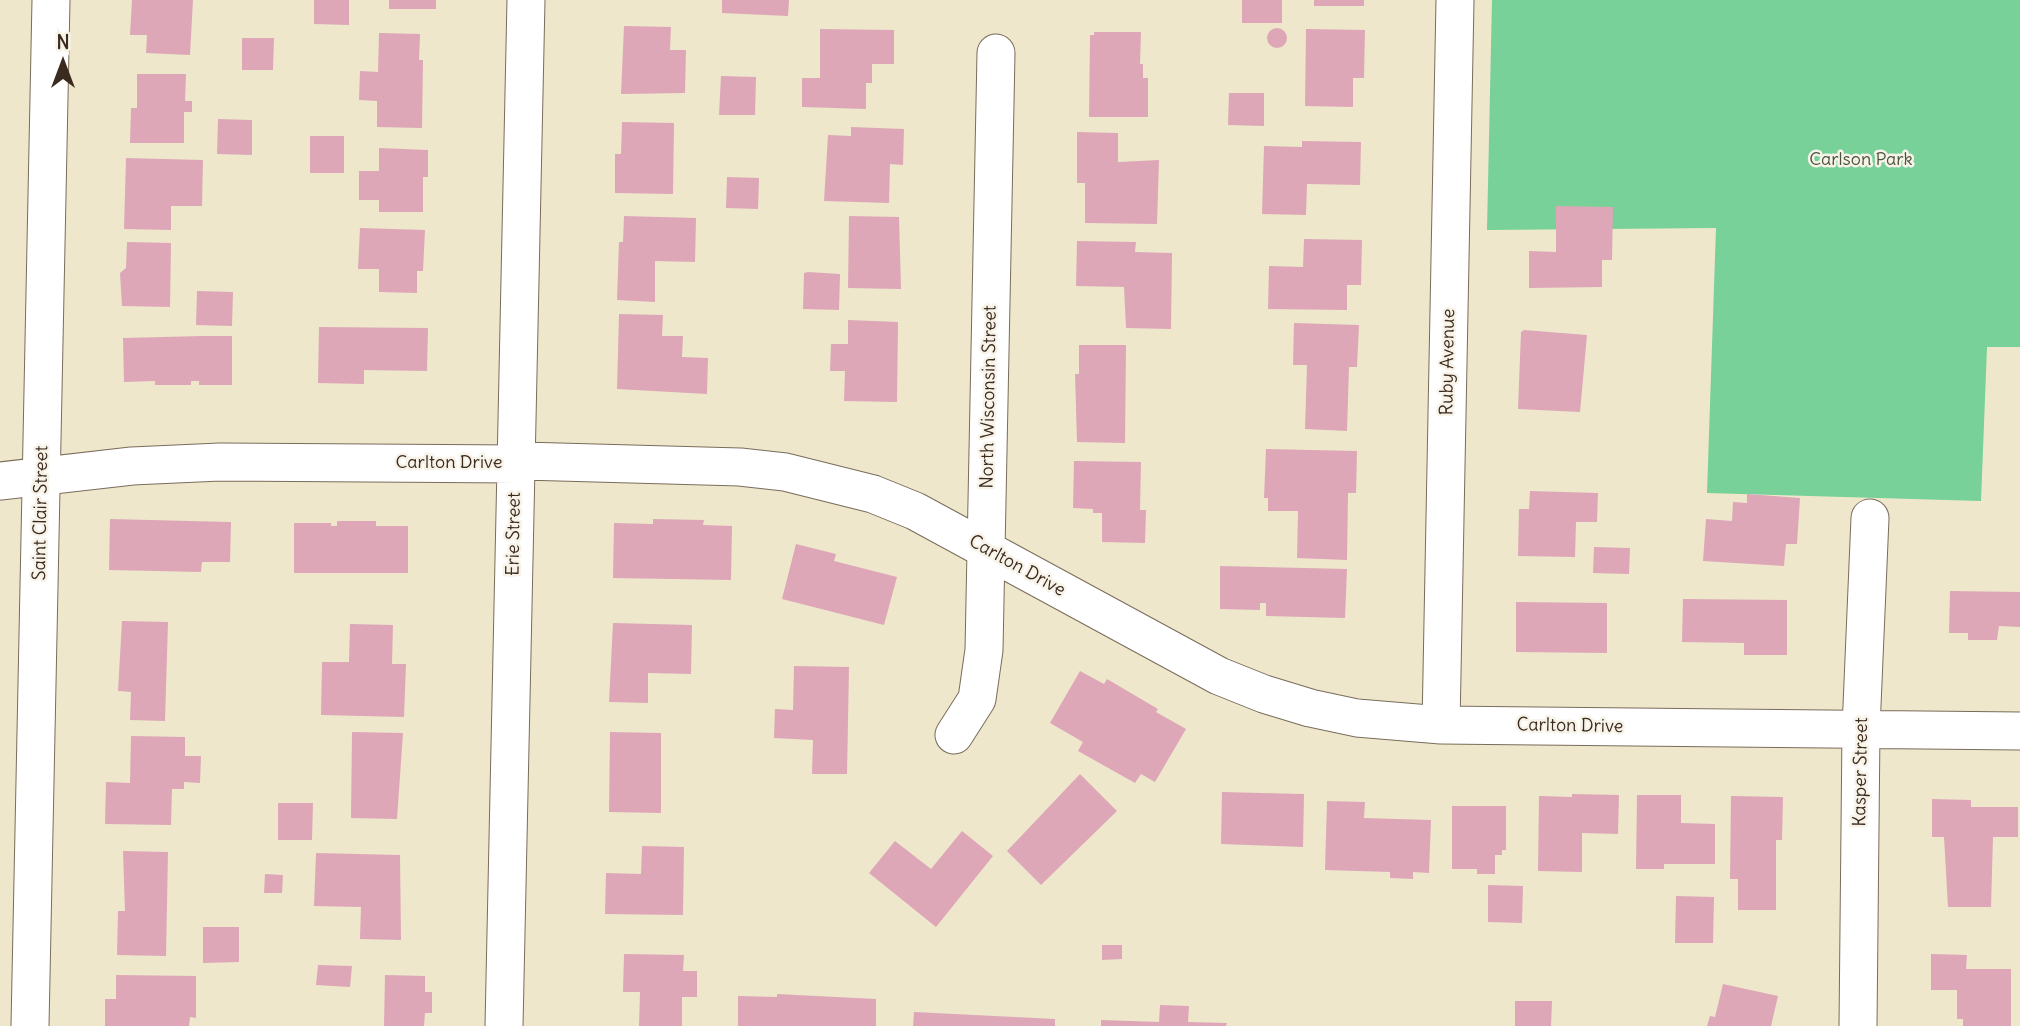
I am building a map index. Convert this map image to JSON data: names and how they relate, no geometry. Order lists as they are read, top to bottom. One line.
{"streets":{"street":["Ruby Avenue","North Wisconsin Street","Carlton Drive","Saint Clair Street","Erie Street","Kasper Street"]},"crossings":[["Ruby Avenue","Carlton Drive"],["North Wisconsin Street","Carlton Drive"],["Carlton Drive","Saint Clair Street"],["Carlton Drive","Erie Street"],["Carlton Drive","Kasper Street"]],"parks":["Carlson Park"],"north":"top"}
